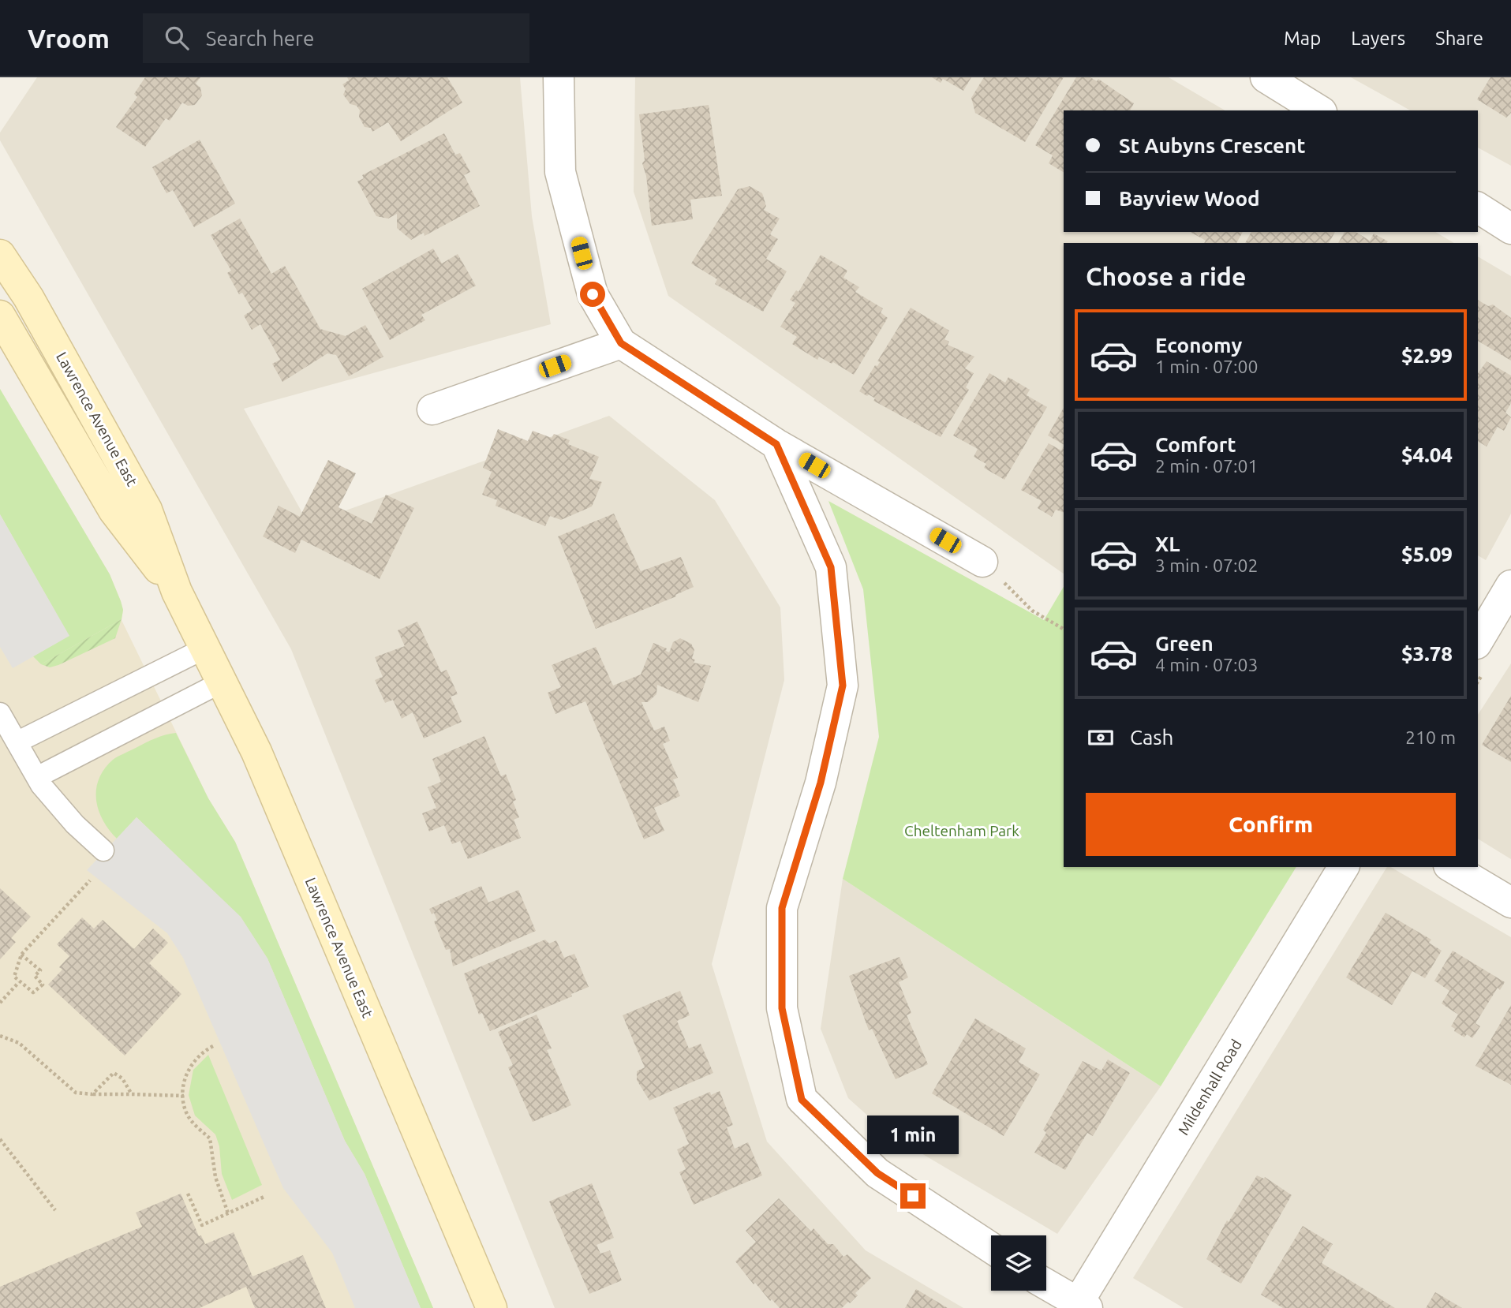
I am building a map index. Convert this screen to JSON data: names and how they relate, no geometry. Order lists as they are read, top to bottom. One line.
{"streets":{"main road":["Lawrence Avenue East"],"street":["Mildenhall Road"]},"parks":["Cheltenham Park"],"page":{"header":"Vroom","search":"Search here","nav":["Map","Layers","Share"],"banner":["St Aubyns Crescent","Bayview Wood"],"heading":"Choose a ride","list":[{"name":"Economy","note":"1 min · 07:00","value":"$2.99"},{"name":"Comfort","note":"2 min · 07:01","value":"$4.04"},{"name":"XL","note":"3 min · 07:02","value":"$5.09"},{"name":"Green","note":"4 min · 07:03","value":"$3.78"}],"pay":["Cash","210 m"],"buttons":"Confirm","bubble":"1 min"}}
